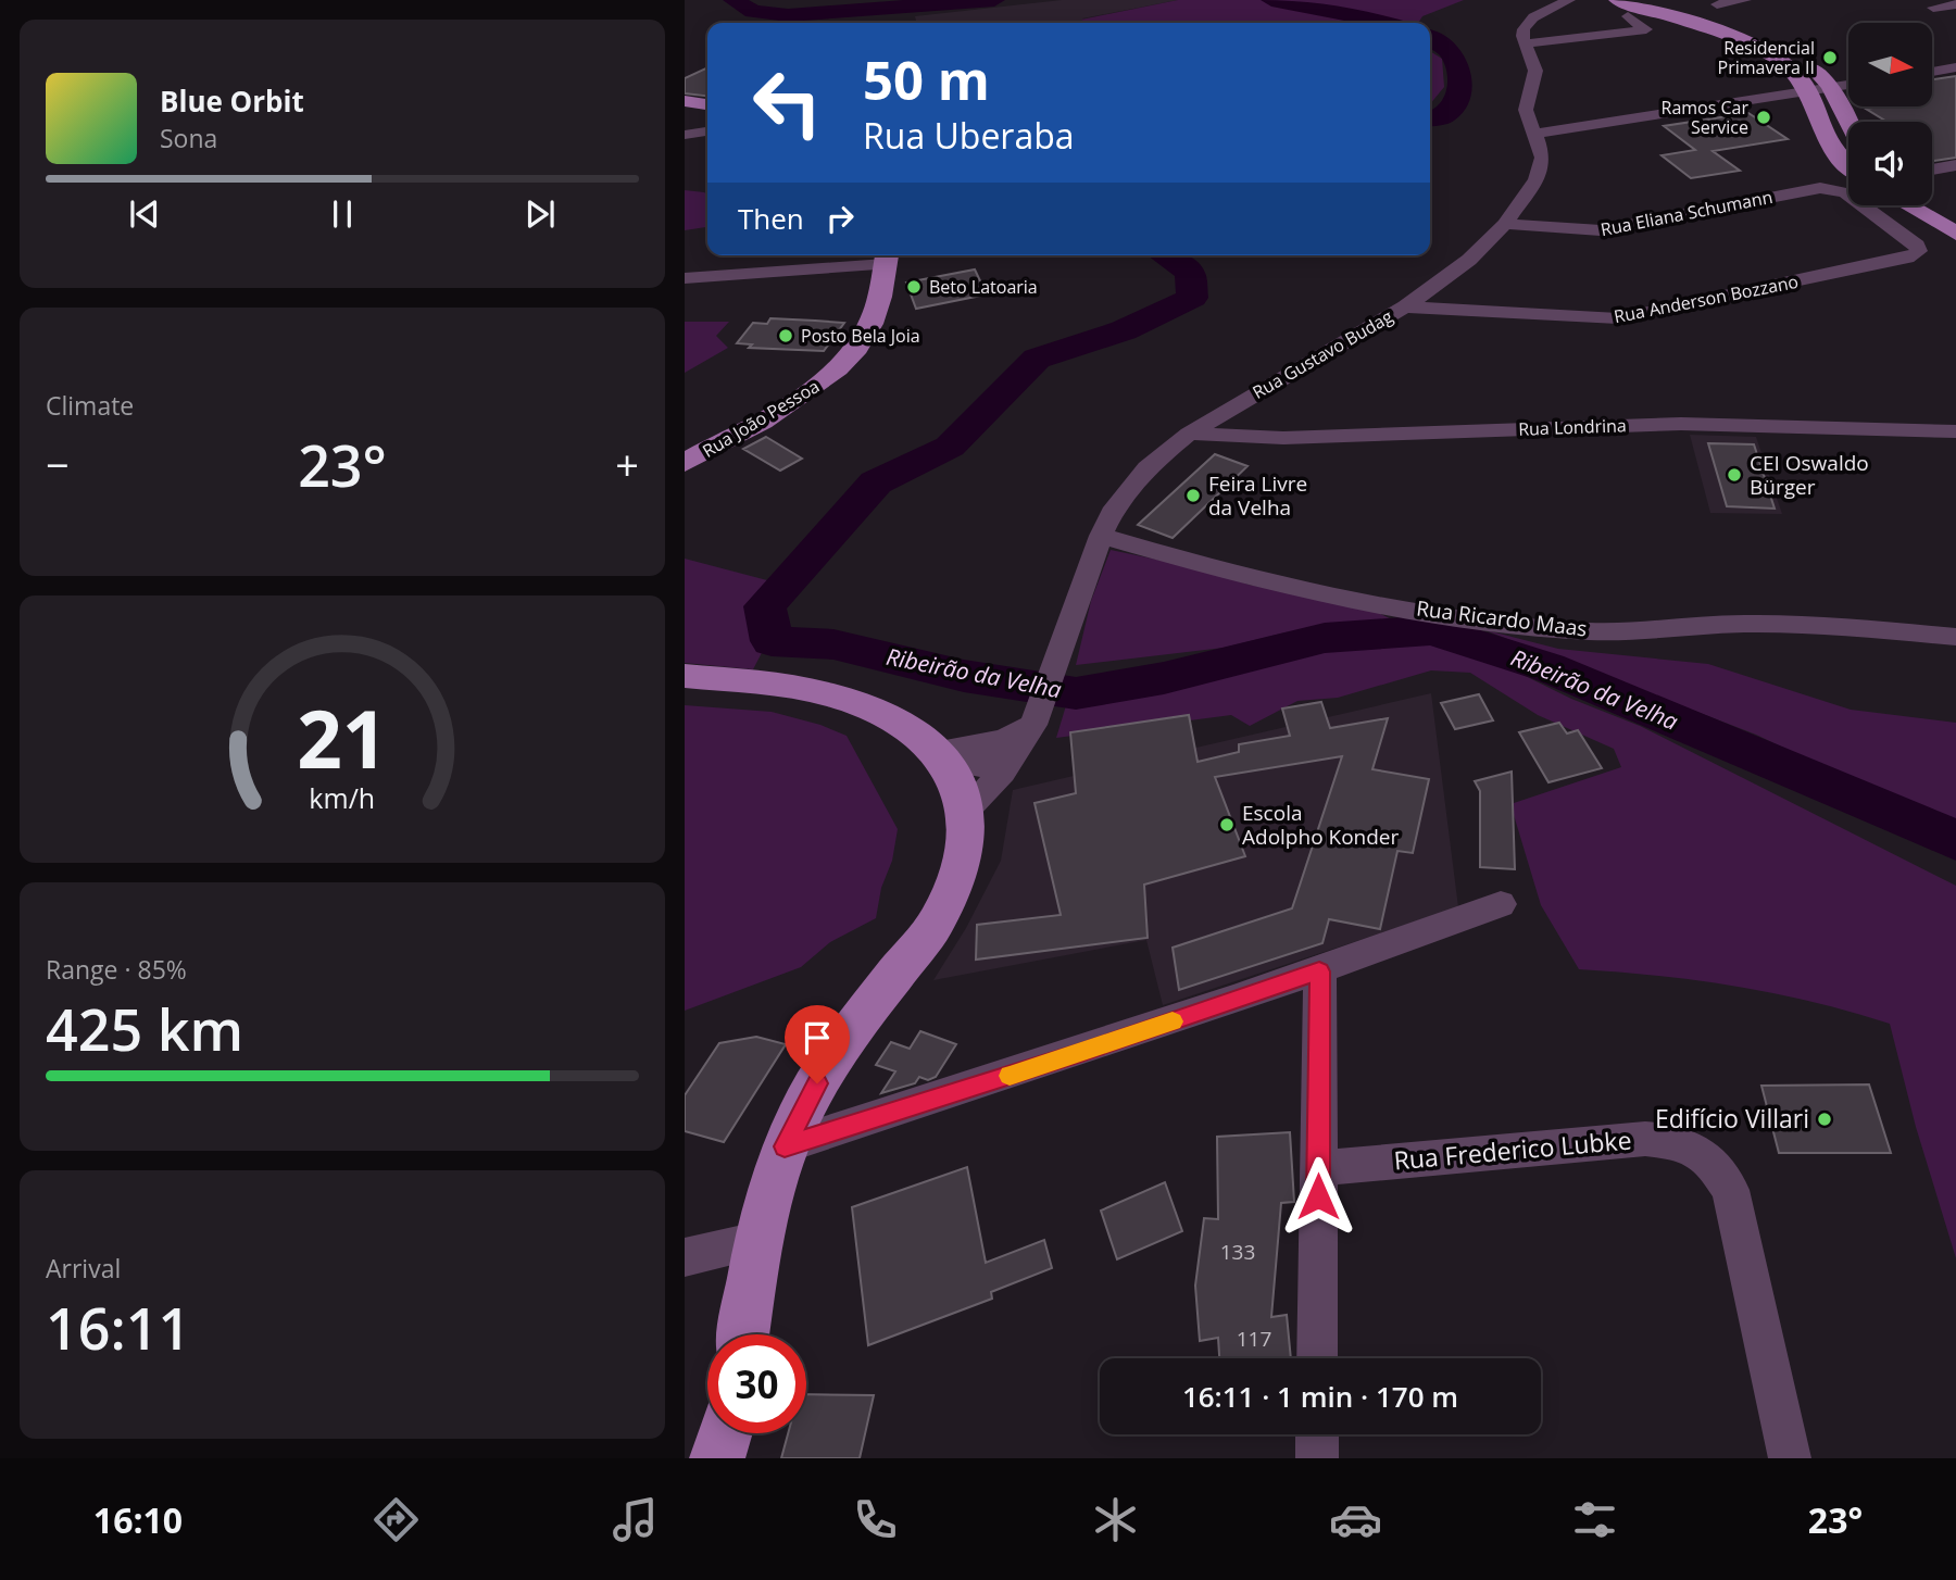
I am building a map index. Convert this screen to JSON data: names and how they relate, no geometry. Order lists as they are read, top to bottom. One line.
{"streets":{"main road":["Rua João Pessoa"],"street":["Rua Eliana Schumann","Rua Anderson Bozzano","Rua Gustavo Budag","Rua Londrina","Rua Ricardo Maas","Rua Frederico Lubke"]},"crossings":[["Rua Eliana Schumann","Rua Anderson Bozzano"],["Rua Eliana Schumann","Rua Gustavo Budag"],["Rua Anderson Bozzano","Rua Gustavo Budag"],["Rua Gustavo Budag","Rua Londrina"],["Rua Gustavo Budag","Rua Ricardo Maas"]],"water":["Ribeirão da Velha"],"places":["Residencial Primavera II","Ramos Car Service","Beto Latoaria","Posto Bela Joia","CEI Oswaldo Bürger","Feira Livre da Velha","Escola Adolpho Konder","Edifício Villari"],"house_numbers":["133","117"],"north":"right","page":{"turn":["50 m","Rua Uberaba"],"song":["Blue Orbit","Sona"],"then":"Then","tile":["Climate",["Range · 85%","425 km"],["Arrival","16:11"]],"heat":["−","23°","+"],"limit":"30","trip":"16:11 · 1 min · 170 m","tabs":["16:10","23°"],"gauge":["21","km/h"]}}
